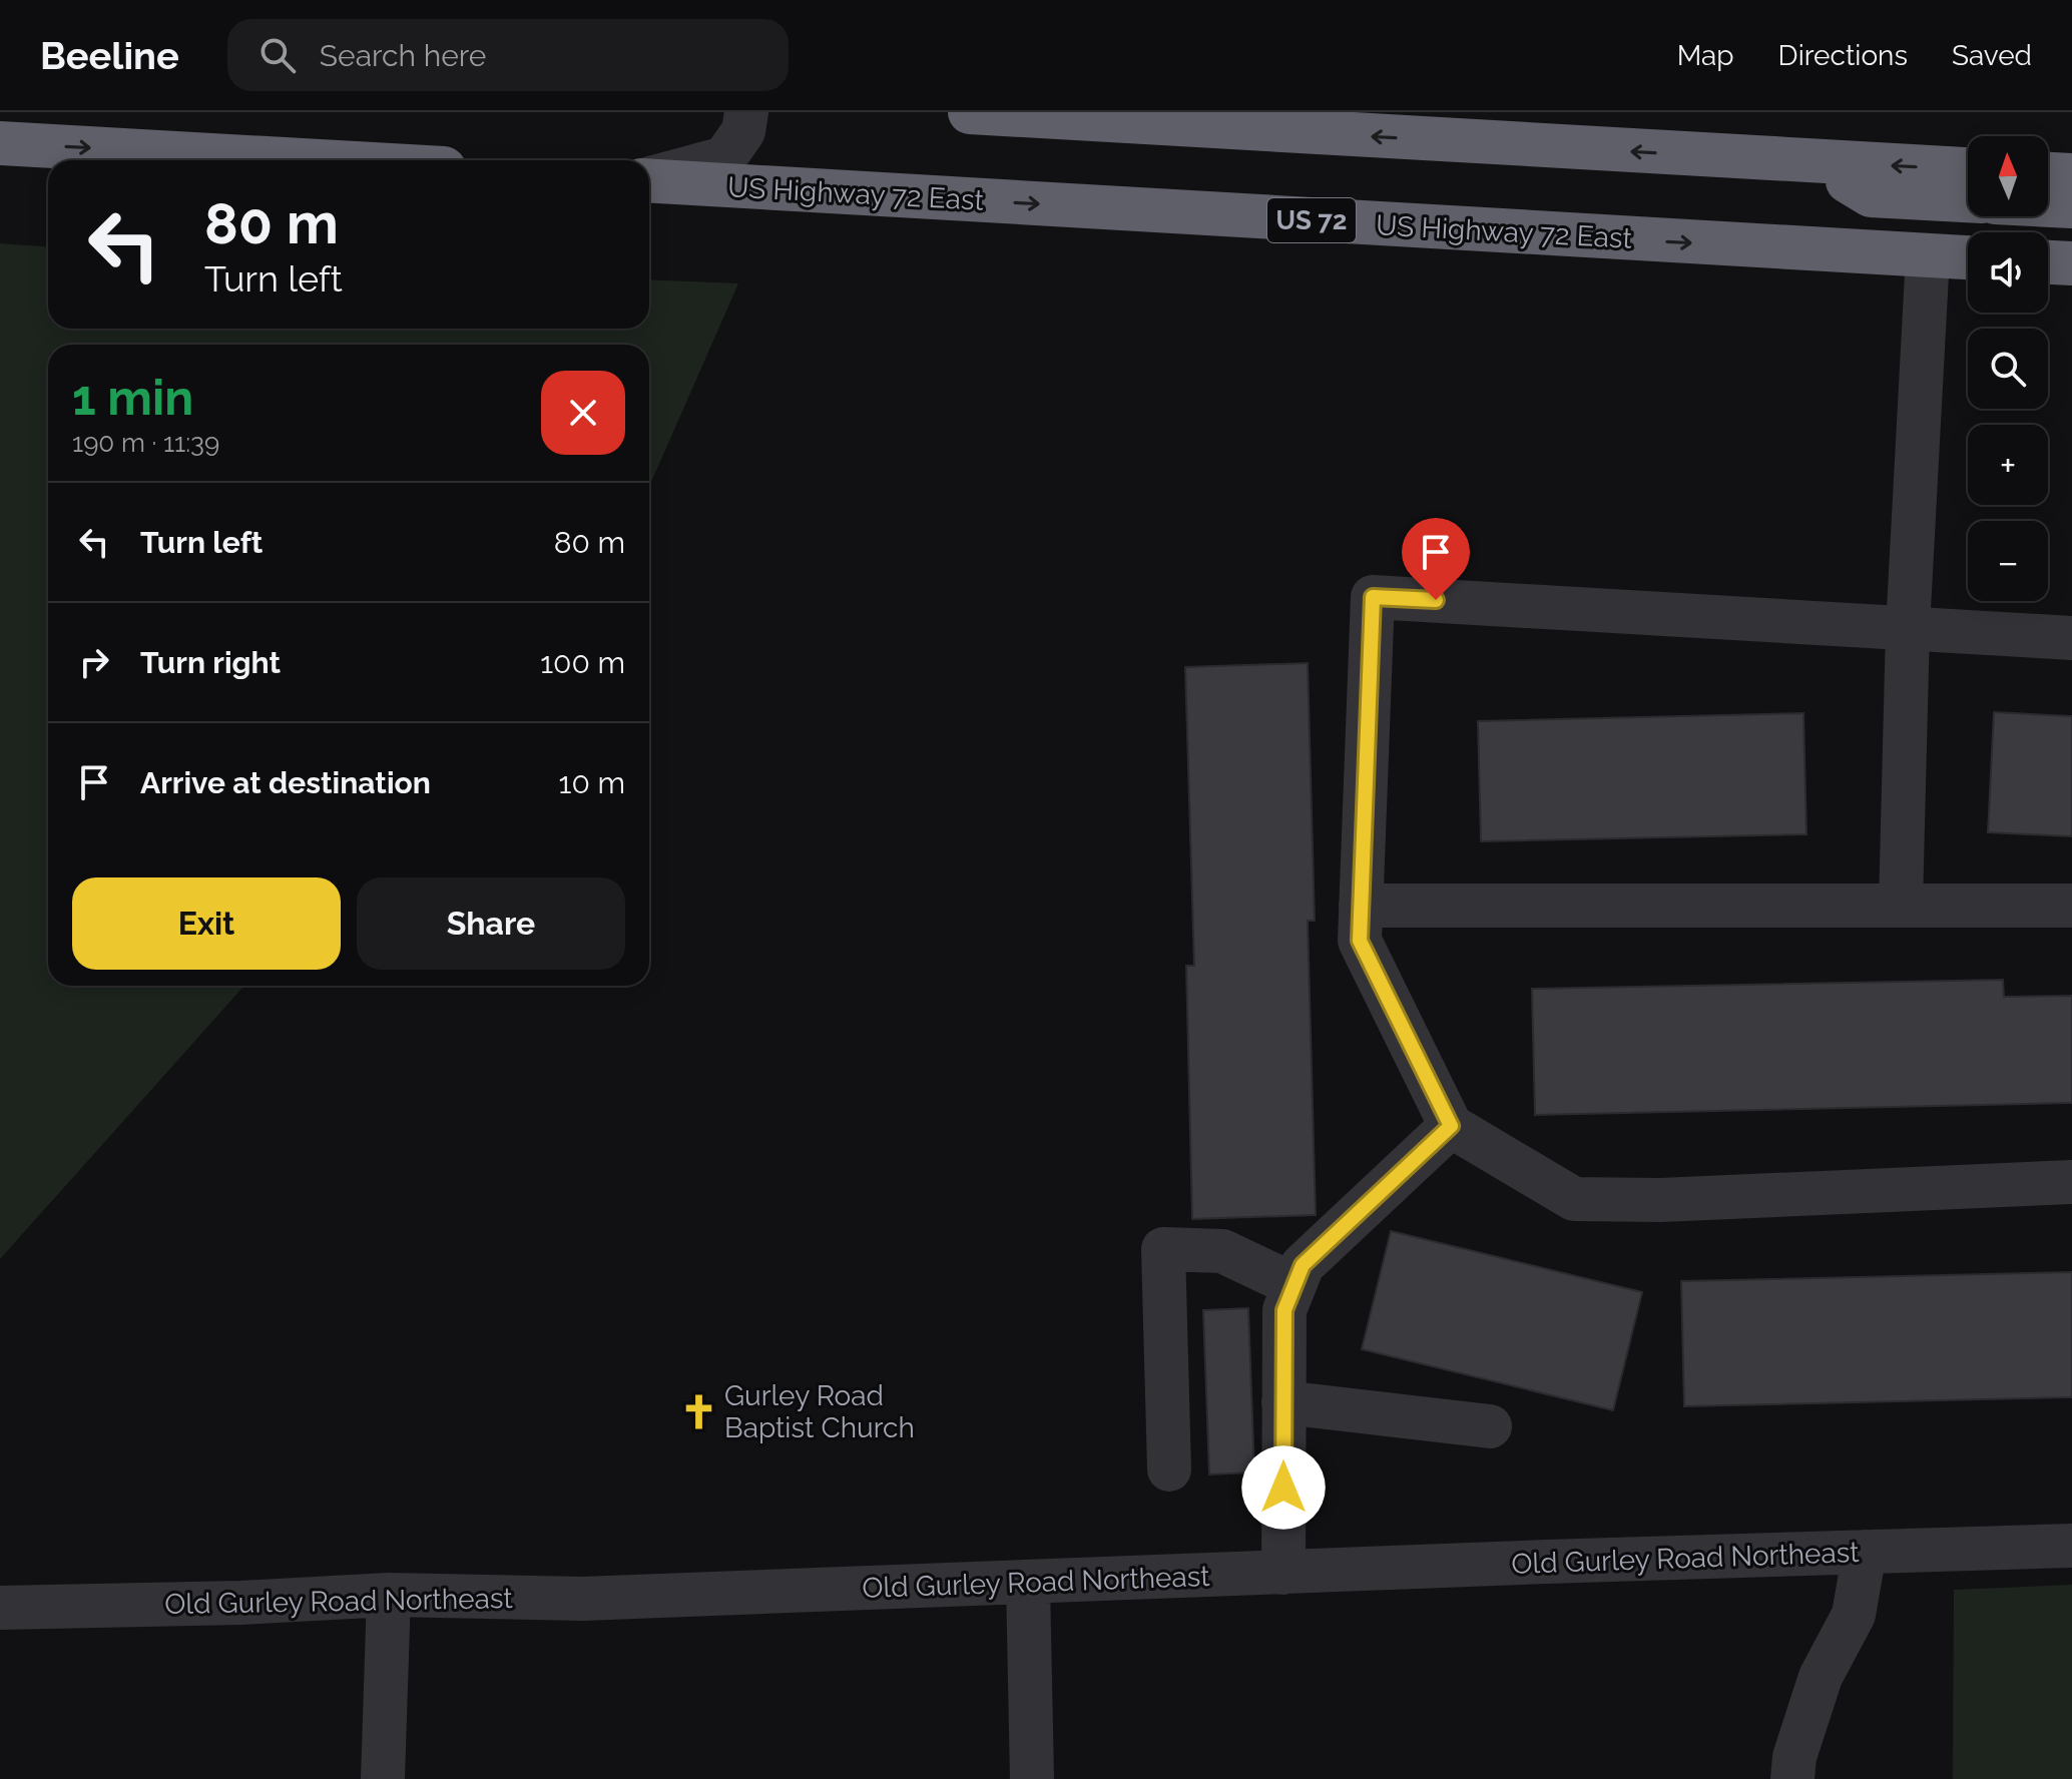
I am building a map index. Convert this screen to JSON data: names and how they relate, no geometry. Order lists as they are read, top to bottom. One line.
{"streets":{"highway":["US Highway 72 East","US 72"],"street":["Old Gurley Road Northeast"]},"places":{"church":["Gurley Road Baptist Church"]},"north":"top","page":{"header":"Beeline","search":"Search here","nav":["Map","Directions","Saved"],"map_buttons":["+","−"],"turn":["80 m","Turn left"],"heading":["1 min","190 m · 11:39"],"list":[{"name":"Turn left","value":"80 m"},{"name":"Turn right","value":"100 m"},{"name":"Arrive at destination","value":"10 m"}],"buttons":["Exit","Share"]}}
